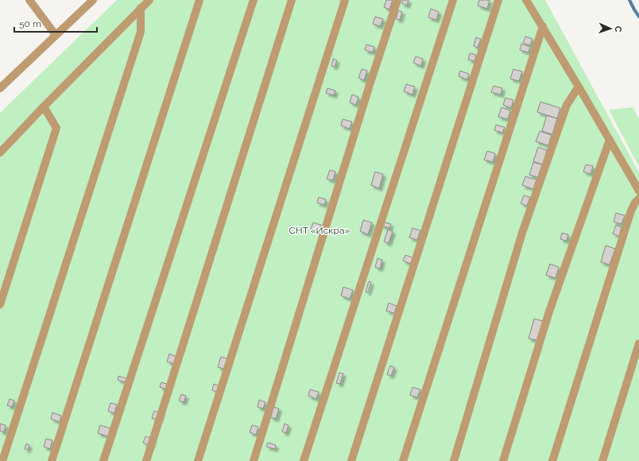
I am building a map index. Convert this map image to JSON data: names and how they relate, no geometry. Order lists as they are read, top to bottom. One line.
{"parks":["СНТ «Искра»"],"scale_bar":"50 m","north":"right"}
